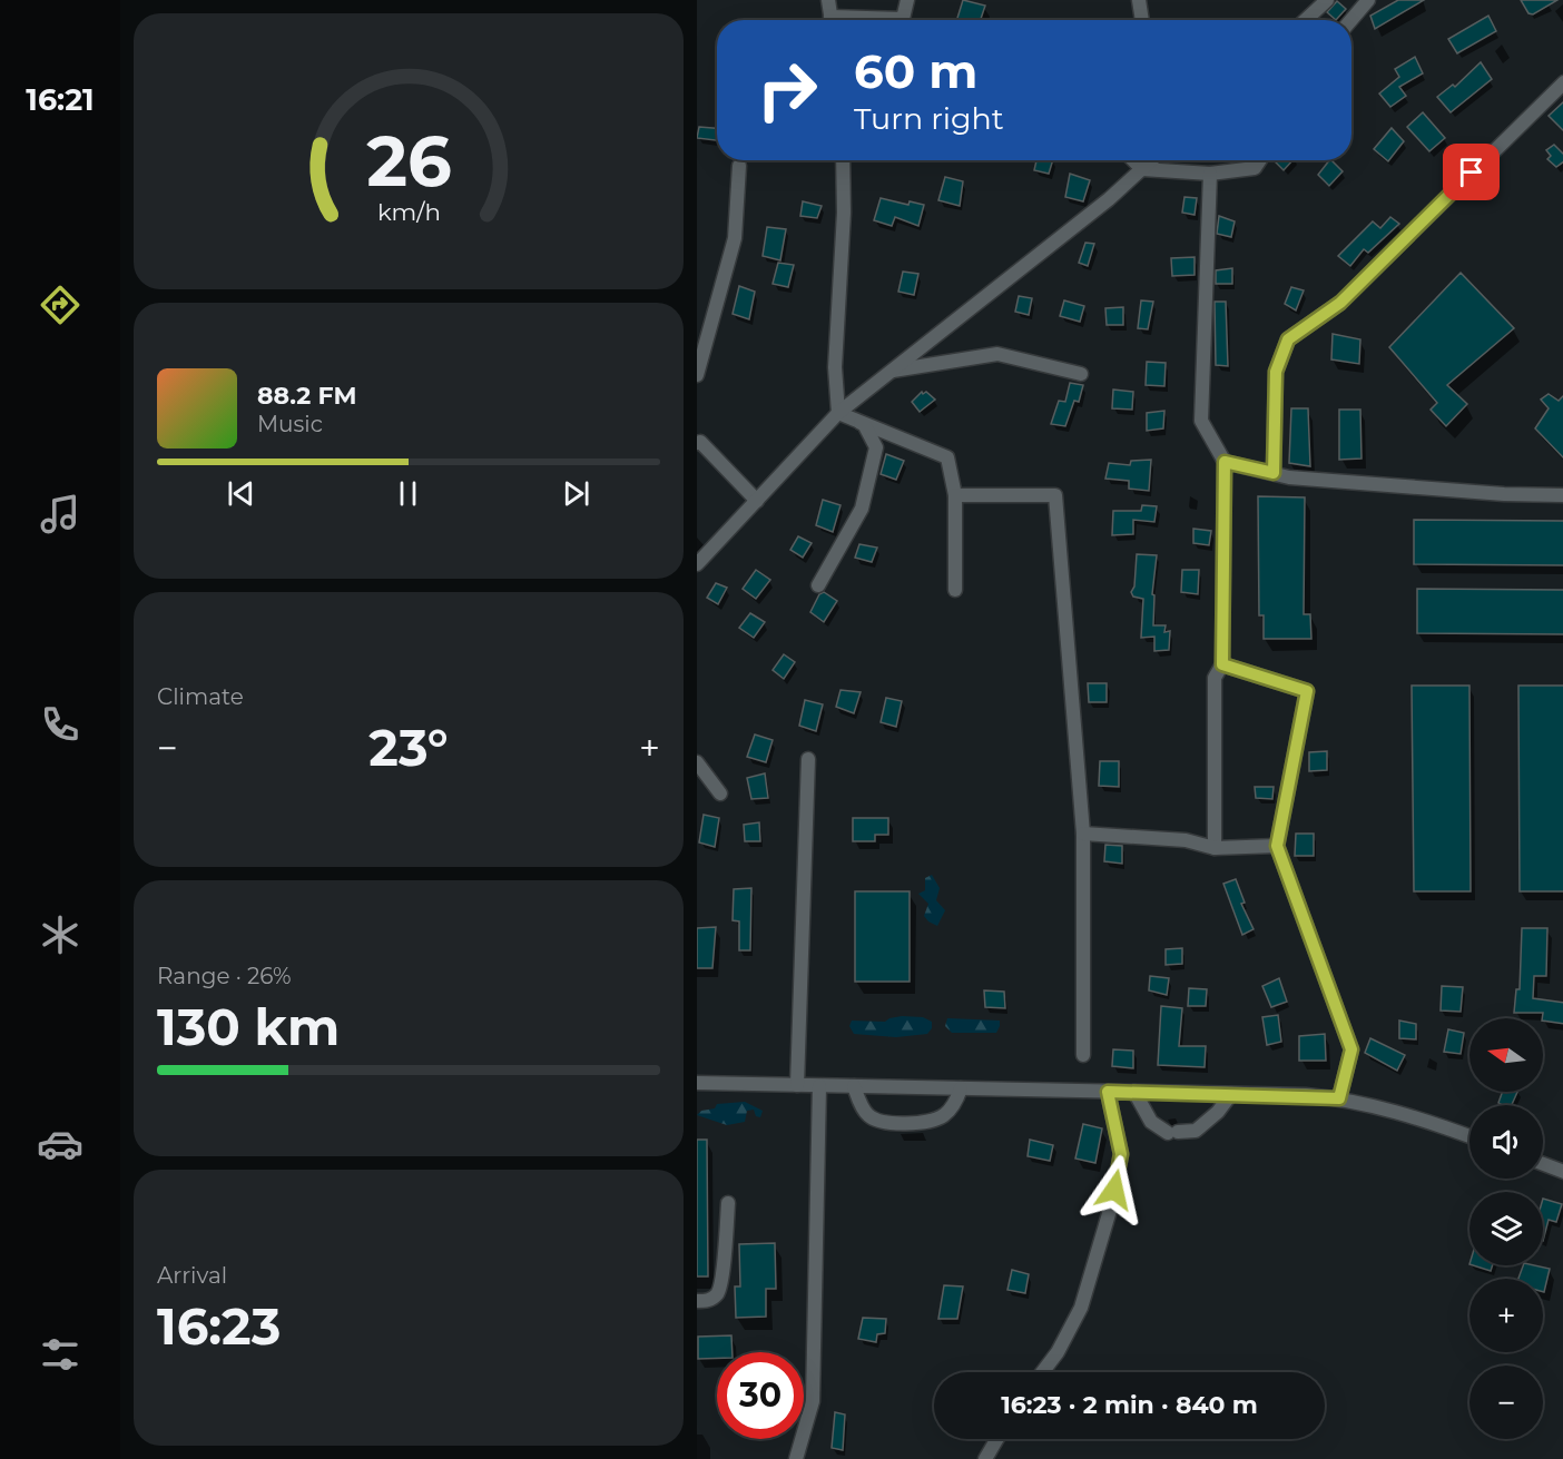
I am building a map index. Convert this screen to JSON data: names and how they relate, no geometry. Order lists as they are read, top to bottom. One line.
{"north":"left","page":{"tabs":"16:21","turn":["60 m","Turn right"],"song":["88.2 FM","Music"],"tile":["Climate",["Range · 26%","130 km"],["Arrival","16:23"]],"heat":["−","23°","+"],"map_buttons":["+","−"],"limit":"30","trip":"16:23 · 2 min · 840 m","gauge":["26","km/h"]}}
